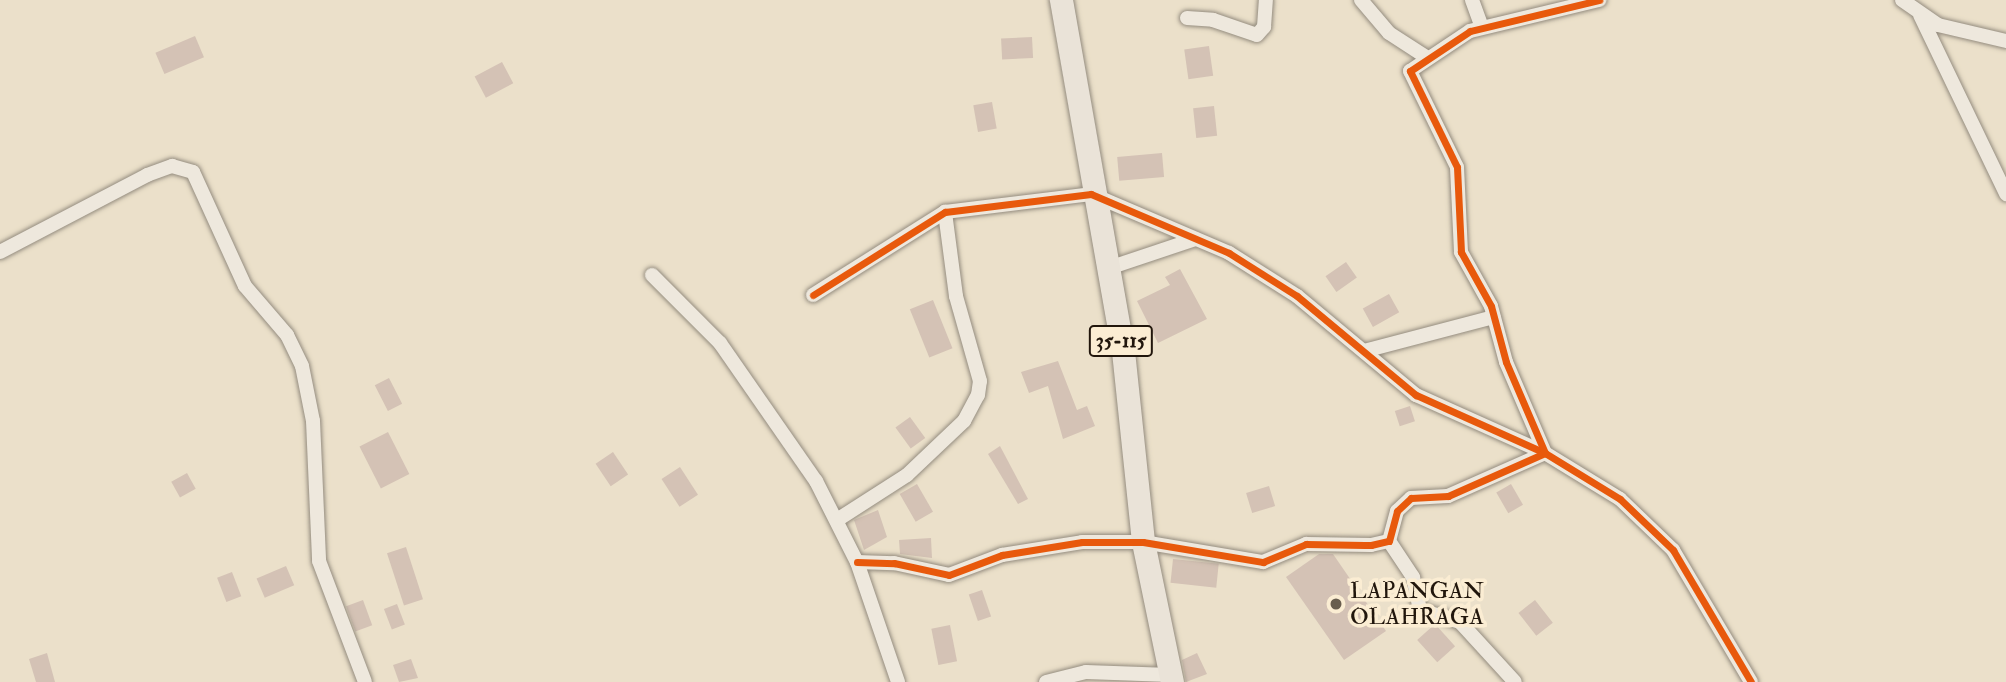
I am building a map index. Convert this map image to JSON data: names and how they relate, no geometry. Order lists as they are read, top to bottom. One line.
{"streets":{"main road":["35-115"]},"places":["LAPANGAN OLAHRAGA"]}
